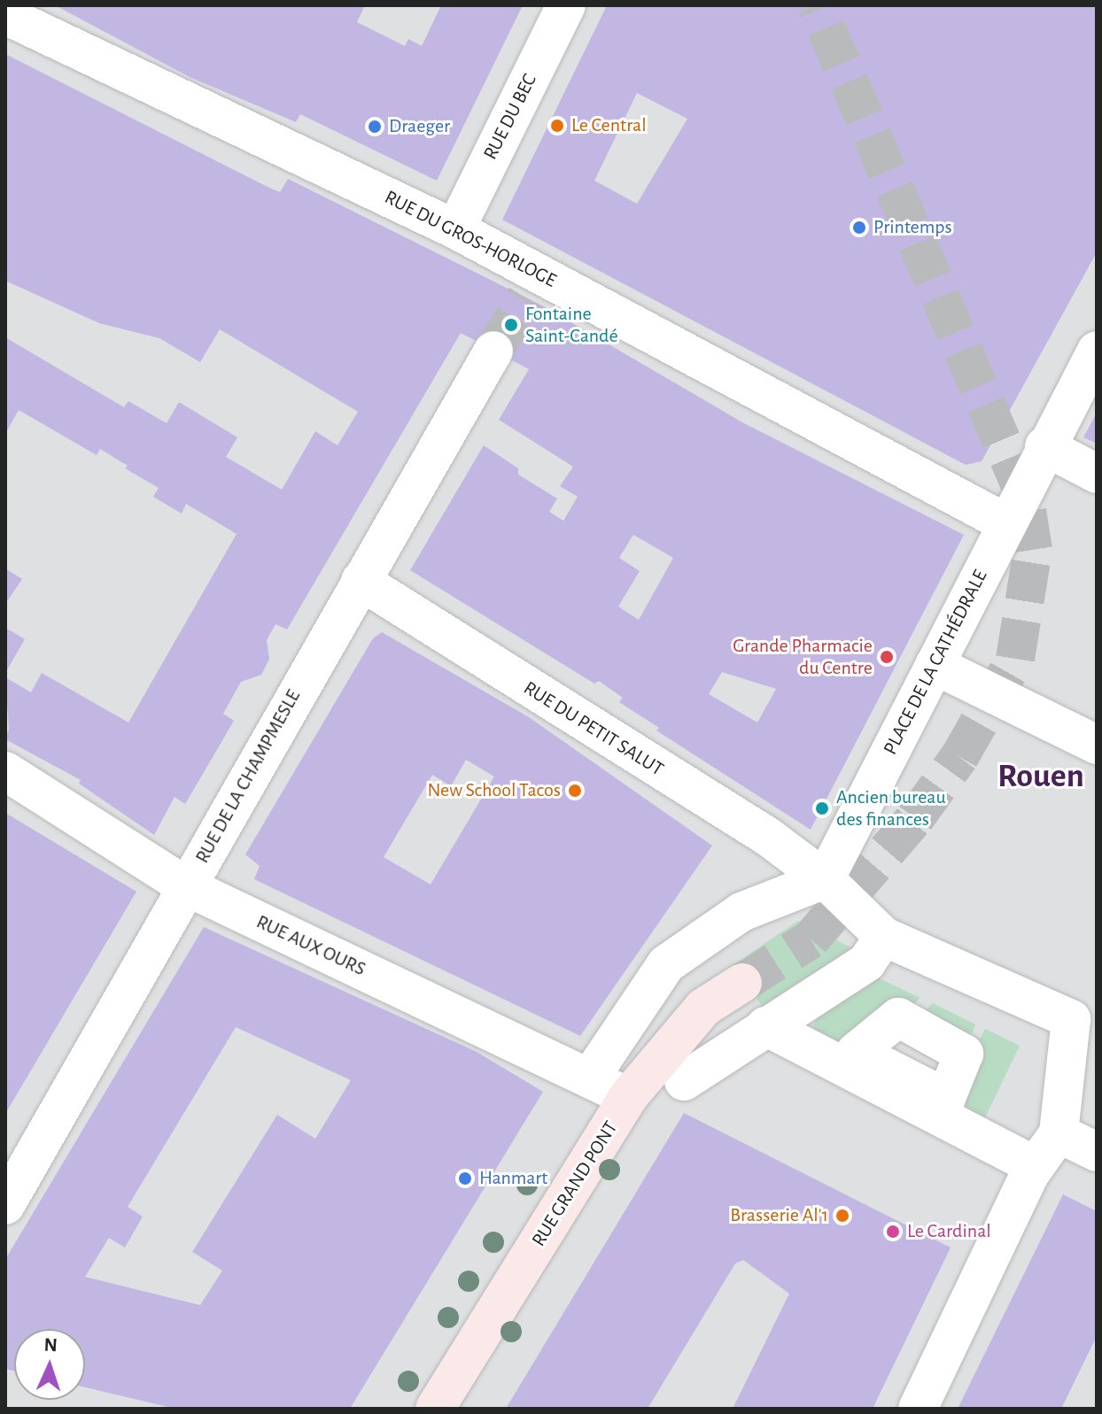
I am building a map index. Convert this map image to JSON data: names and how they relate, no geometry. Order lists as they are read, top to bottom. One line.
{"streets":{"street":["RUE DU BEC","RUE DU GROS-HORLOGE","PLACE DE LA CATHÉDRALE","RUE DU PETIT SALUT","RUE DE LA CHAMPMESLE","RUE AUX OURS","RUE GRAND PONT"]},"crossings":[["RUE DU BEC","RUE DU GROS-HORLOGE"],["RUE DU GROS-HORLOGE","PLACE DE LA CATHÉDRALE"],["PLACE DE LA CATHÉDRALE","RUE DU PETIT SALUT"],["RUE DU PETIT SALUT","RUE DE LA CHAMPMESLE"],["RUE DE LA CHAMPMESLE","RUE AUX OURS"],["RUE AUX OURS","RUE GRAND PONT"]],"districts":["Rouen"],"places":["Le Central","Draeger","Printemps","Fontaine Saint-Candé","Grande Pharmacie du Centre","New School Tacos","Ancien bureau des finances","Hanmart","Brasserie Al'1","Le Cardinal"],"north":"top"}
